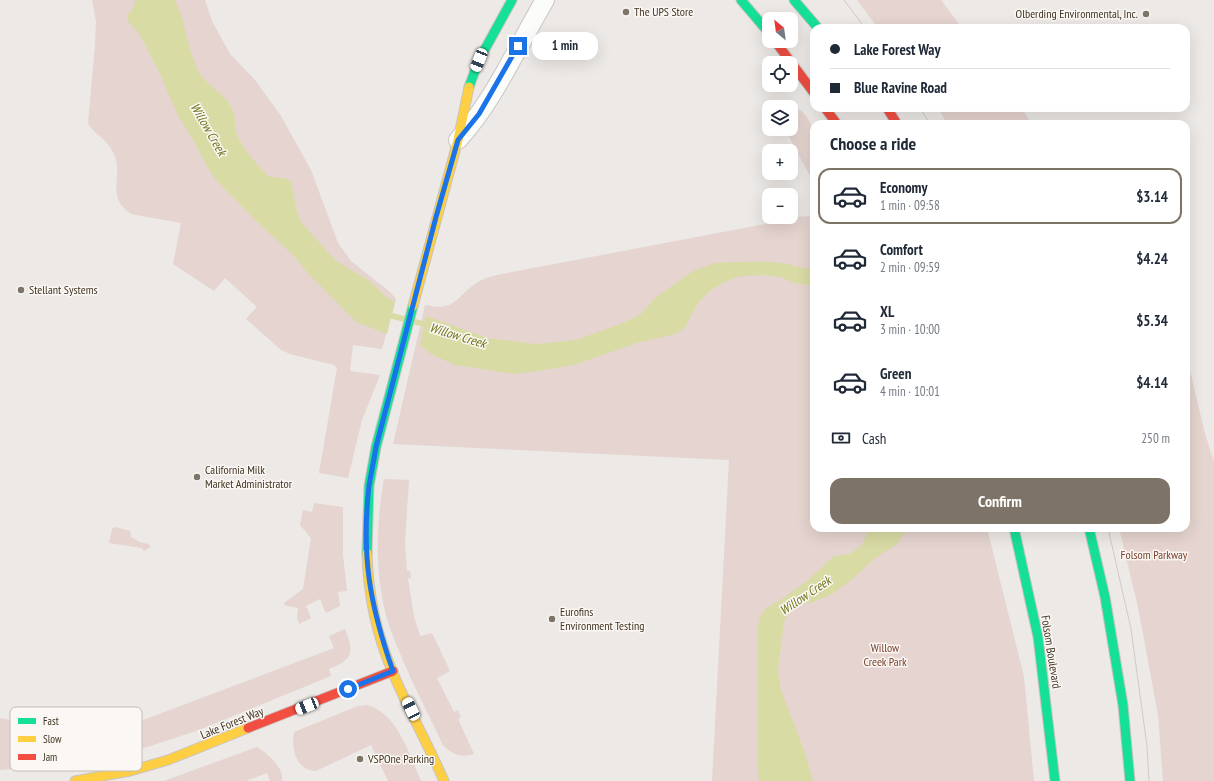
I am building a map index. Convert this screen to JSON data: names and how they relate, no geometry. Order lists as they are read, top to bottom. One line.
{"streets":{"street":["Folsom Boulevard","Lake Forest Way"]},"water":["Willow Creek"],"parks":["Folsom Parkway","Willow Creek Park"],"places":["The UPS Store","Olberding Environmental, Inc.","Stellant Systems","California Milk Market Administrator","Eurofins Environment Testing","VSPOne Parking"],"legend":["Fast","Slow","Jam"],"north":"top left","page":{"map_buttons":["+","−"],"banner":["Lake Forest Way","Blue Ravine Road"],"bubble":"1 min","heading":"Choose a ride","list":[{"name":"Economy","note":"1 min · 09:58","value":"$3.14"},{"name":"Comfort","note":"2 min · 09:59","value":"$4.24"},{"name":"XL","note":"3 min · 10:00","value":"$5.34"},{"name":"Green","note":"4 min · 10:01","value":"$4.14"}],"pay":["Cash","250 m"],"buttons":"Confirm"}}
